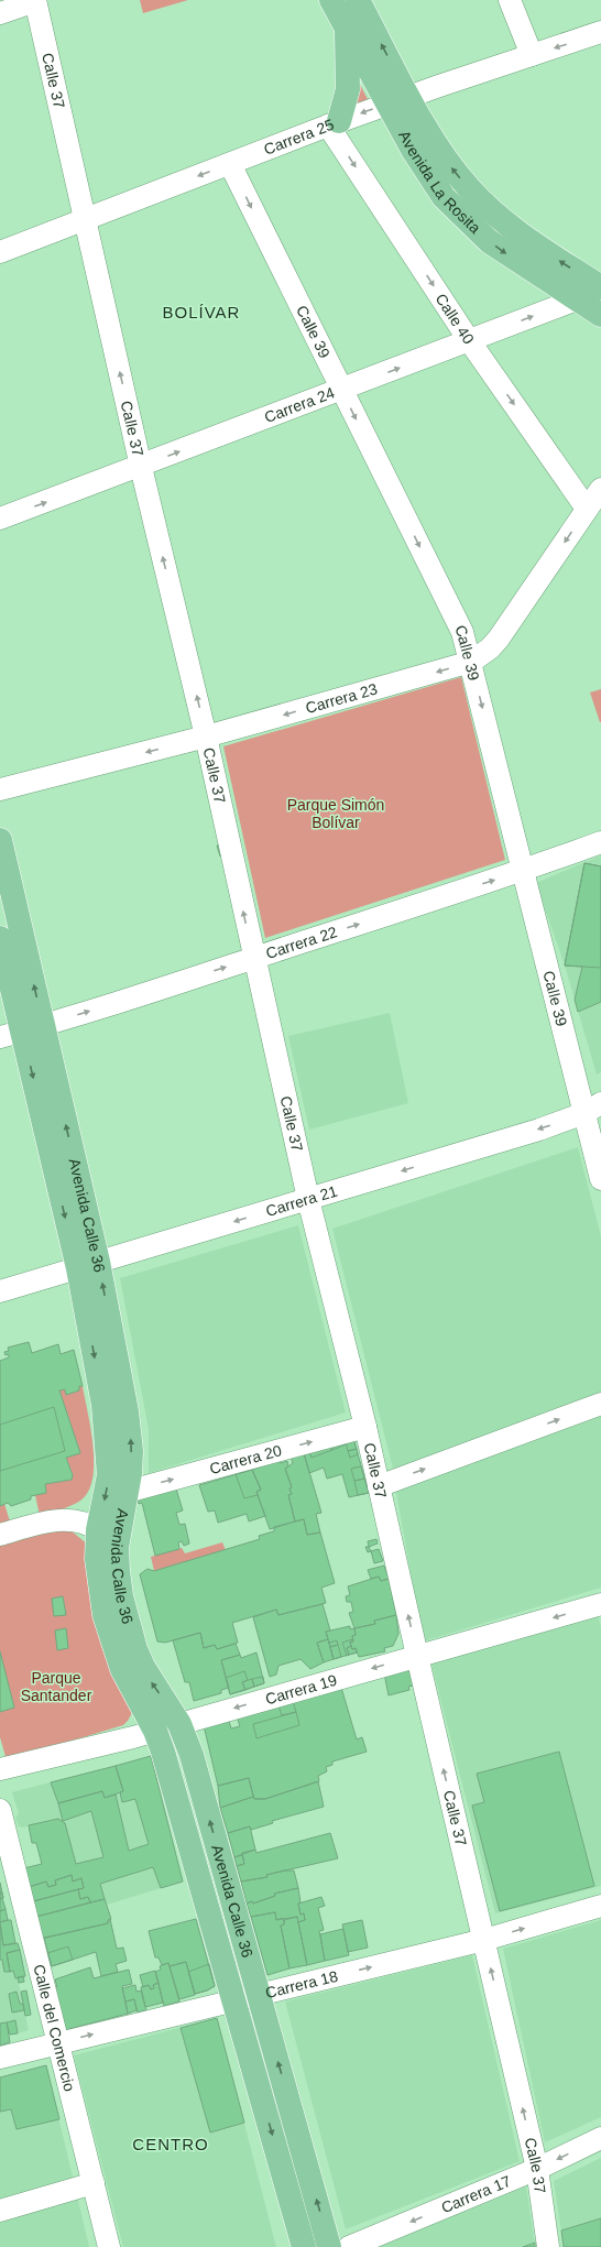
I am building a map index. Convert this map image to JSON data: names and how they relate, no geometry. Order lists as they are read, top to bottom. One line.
{"streets":{"main road":["Avenida La Rosita","Avenida Calle 36"],"street":["Calle 37","Carrera 25","Calle 40","Calle 39","Carrera 24","Carrera 23","Carrera 22","Carrera 21","Carrera 20","Carrera 19","Carrera 18","Calle del Comercio","Carrera 17"]},"crossings":[["Calle 37","Carrera 25"],["Calle 37","Carrera 24"],["Calle 37","Carrera 23"],["Calle 37","Carrera 22"],["Calle 37","Carrera 21"],["Calle 37","Carrera 20"],["Calle 37","Carrera 19"],["Calle 37","Carrera 18"],["Calle 37","Carrera 17"],["Carrera 25","Avenida La Rosita"],["Carrera 25","Calle 40"],["Carrera 25","Calle 39"],["Avenida La Rosita","Carrera 24"],["Calle 40","Carrera 24"],["Calle 40","Carrera 23"],["Calle 39","Carrera 24"],["Calle 39","Carrera 23"],["Calle 39","Carrera 22"],["Calle 39","Carrera 21"],["Carrera 22","Avenida Calle 36"],["Carrera 21","Avenida Calle 36"],["Avenida Calle 36","Carrera 20"],["Avenida Calle 36","Carrera 19"],["Avenida Calle 36","Carrera 18"],["Carrera 18","Calle del Comercio"]],"one_way":["Calle 37","Carrera 25","Calle 40","Calle 39","Carrera 24","Carrera 23","Carrera 22","Carrera 21","Carrera 20","Carrera 18","Carrera 17"],"districts":["BOLÍVAR","CENTRO"],"parks":["Parque Simón Bolívar","Parque Santander"]}
